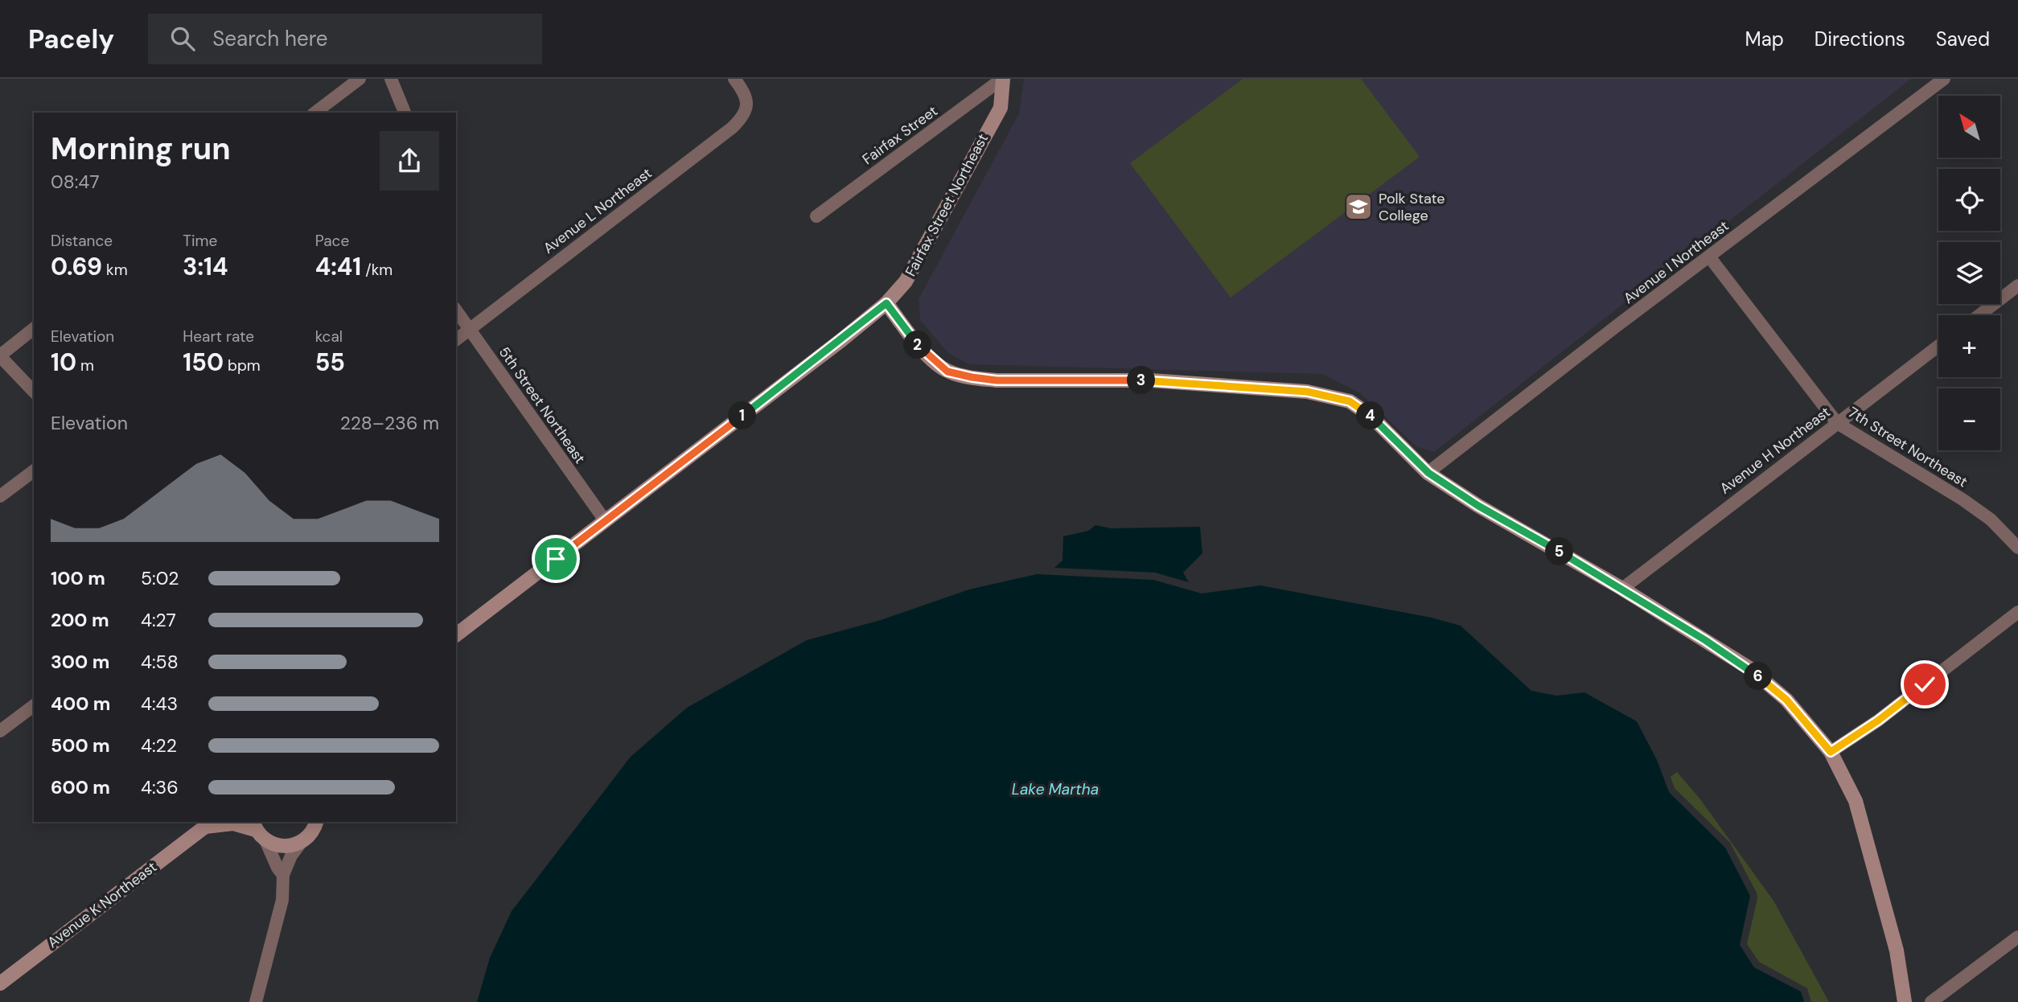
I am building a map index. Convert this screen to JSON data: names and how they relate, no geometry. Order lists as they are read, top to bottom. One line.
{"streets":{"street":["Fairfax Street","Fairfax Street Northeast","Avenue L Northeast","Avenue I Northeast","5th Street Northeast","7th Street Northeast","Avenue H Northeast","Avenue K Northeast"]},"crossings":[["Fairfax Street","Fairfax Street Northeast"],["Fairfax Street Northeast","5th Street Northeast"],["Avenue L Northeast","5th Street Northeast"],["Avenue I Northeast","7th Street Northeast"],["7th Street Northeast","Avenue H Northeast"]],"water":["Lake Martha"],"places":{"school or university":["Polk State College"]},"north":"top left","page":{"header":"Pacely","search":"Search here","nav":["Map","Directions","Saved"],"map_buttons":["+","−"],"heading":["Morning run","08:47"],"stats":[["Distance","0.69 km"],["Time","3:14"],["Pace","4:41 /km"],["Elevation","10 m"],["Heart rate","150 bpm"],["kcal","55"]],"pins":["2","3","1","4","5","6"],"chart":["Elevation","228–236 m"],"list":[{"name":"100 m","note":"5:02"},{"name":"200 m","note":"4:27"},{"name":"300 m","note":"4:58"},{"name":"400 m","note":"4:43"},{"name":"500 m","note":"4:22"},{"name":"600 m","note":"4:36"}]}}
